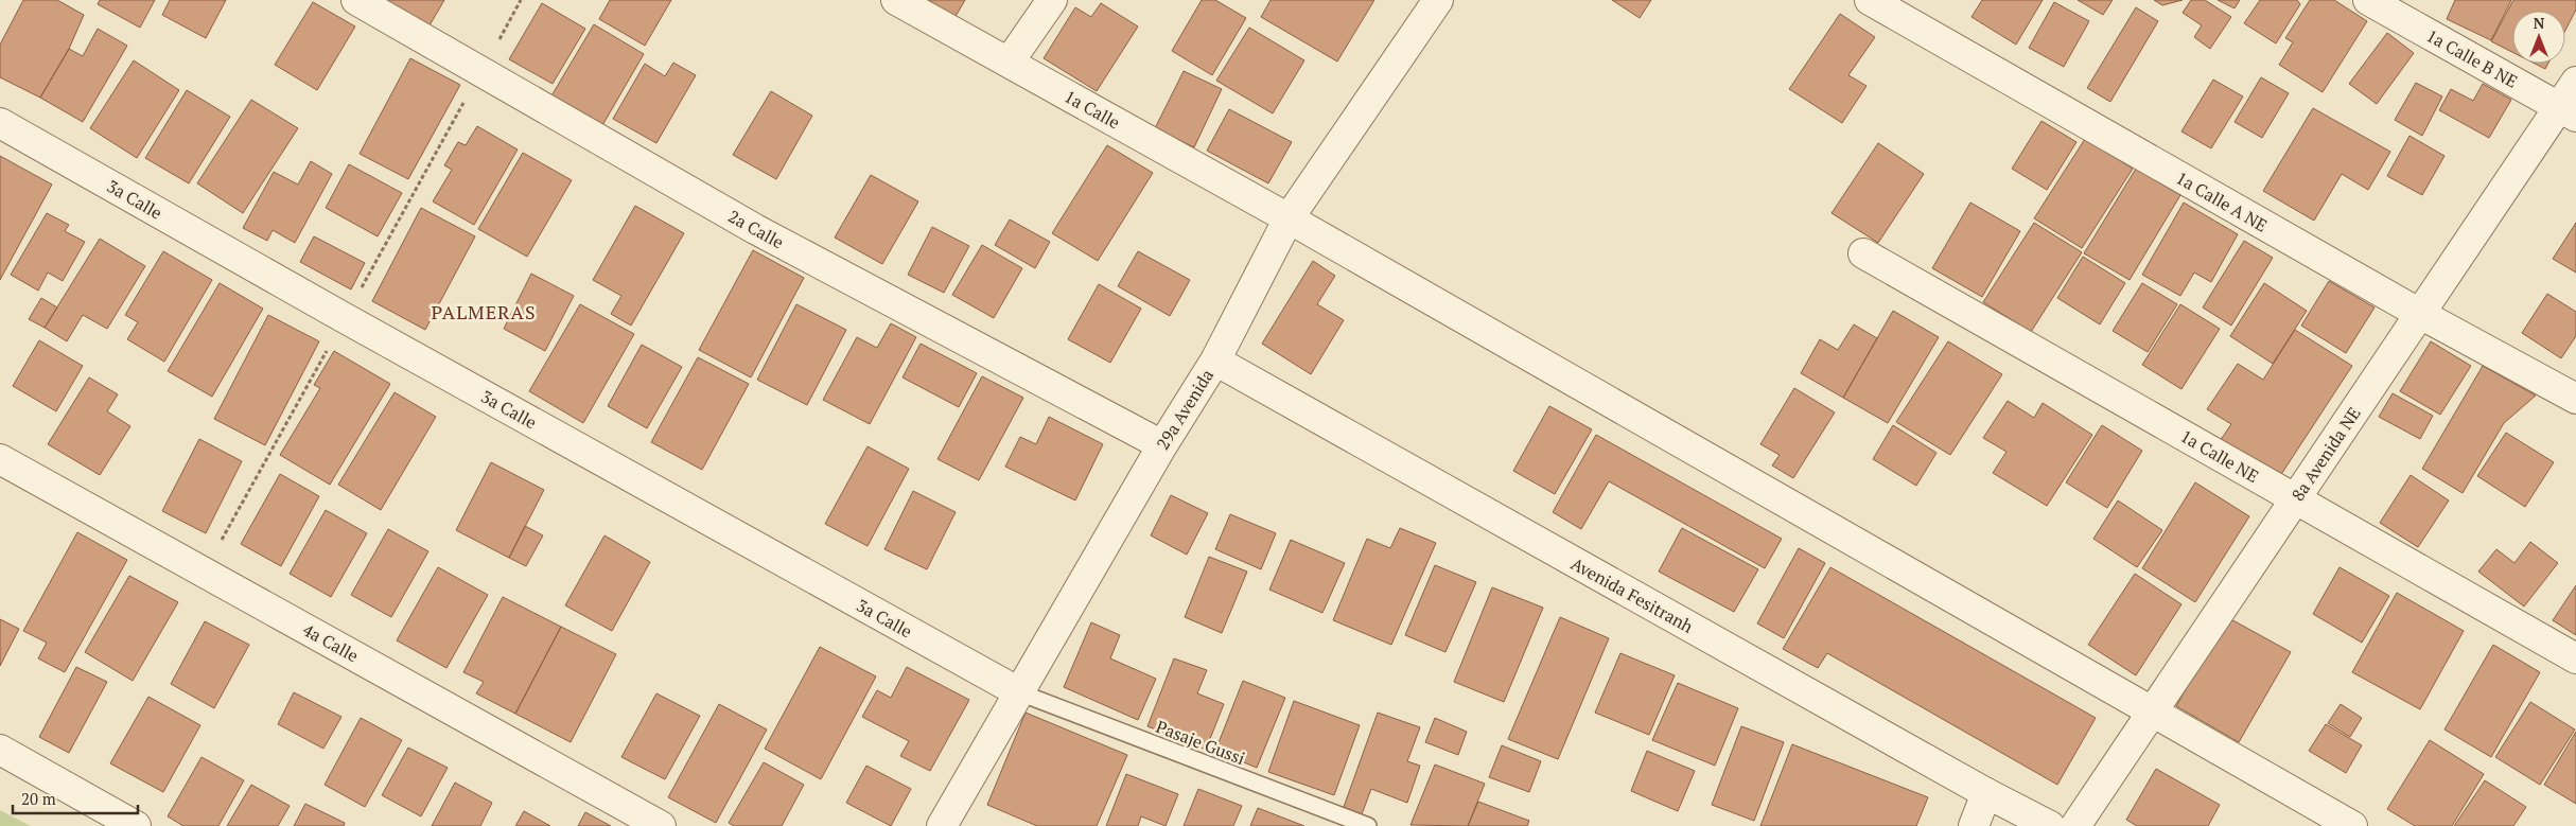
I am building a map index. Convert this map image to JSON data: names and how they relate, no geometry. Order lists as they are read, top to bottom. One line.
{"streets":{"street":["1a Calle B NE","1a Calle","3a Calle","1a Calle A NE","2a Calle","29a Avenida","8a Avenida NE","1a Calle NE","Avenida Fesitranh","4a Calle"],"lane":["Pasaje Gussi"]},"crossings":[["1a Calle B NE","8a Avenida NE"],["1a Calle","29a Avenida"],["1a Calle","8a Avenida NE"],["3a Calle","29a Avenida"],["3a Calle","Pasaje Gussi"],["1a Calle A NE","8a Avenida NE"],["2a Calle","29a Avenida"],["29a Avenida","Avenida Fesitranh"],["29a Avenida","Pasaje Gussi"],["8a Avenida NE","1a Calle NE"]],"districts":["PALMERAS"],"scale_bar":"20 m","north":"top"}
